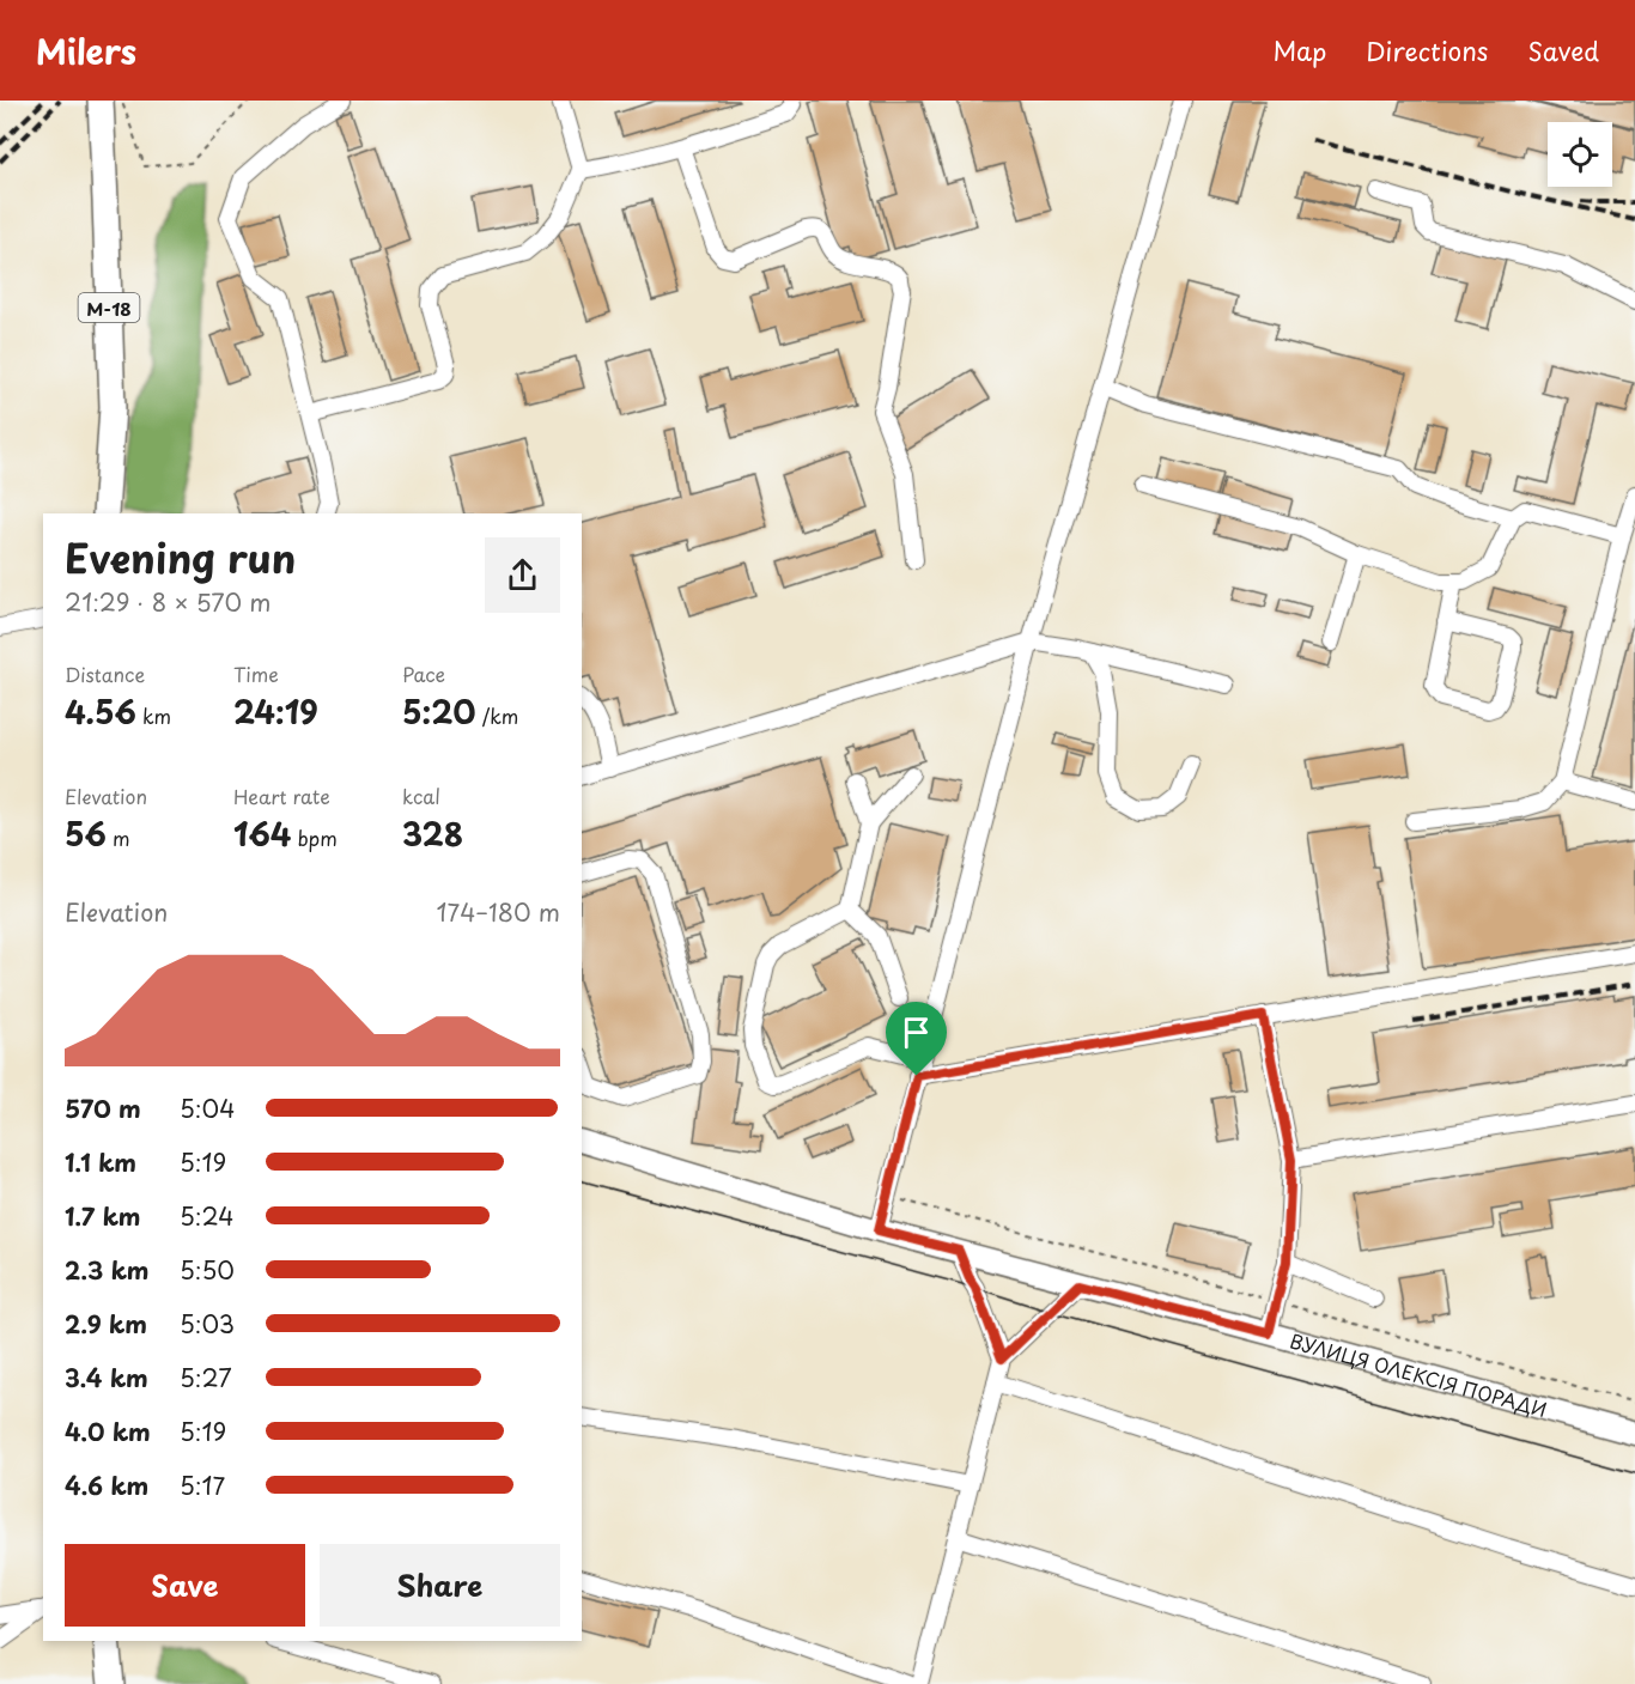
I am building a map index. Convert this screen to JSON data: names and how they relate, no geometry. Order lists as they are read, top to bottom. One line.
{"streets":{"highway":["М-18"],"main road":["ВУЛИЦЯ ОЛЕКСІЯ ПОРАДИ"]},"page":{"header":"Milers","nav":["Map","Directions","Saved"],"heading":["Evening run","21:29 · 8 × 570 m"],"stats":[["Distance","4.56 km"],["Time","24:19"],["Pace","5:20 /km"],["Elevation","56 m"],["Heart rate","164 bpm"],["kcal","328"]],"chart":["Elevation","174–180 m"],"list":[{"name":"570 m","note":"5:04"},{"name":"1.1 km","note":"5:19"},{"name":"1.7 km","note":"5:24"},{"name":"2.3 km","note":"5:50"},{"name":"2.9 km","note":"5:03"},{"name":"3.4 km","note":"5:27"},{"name":"4.0 km","note":"5:19"},{"name":"4.6 km","note":"5:17"}],"buttons":["Save","Share"]}}
